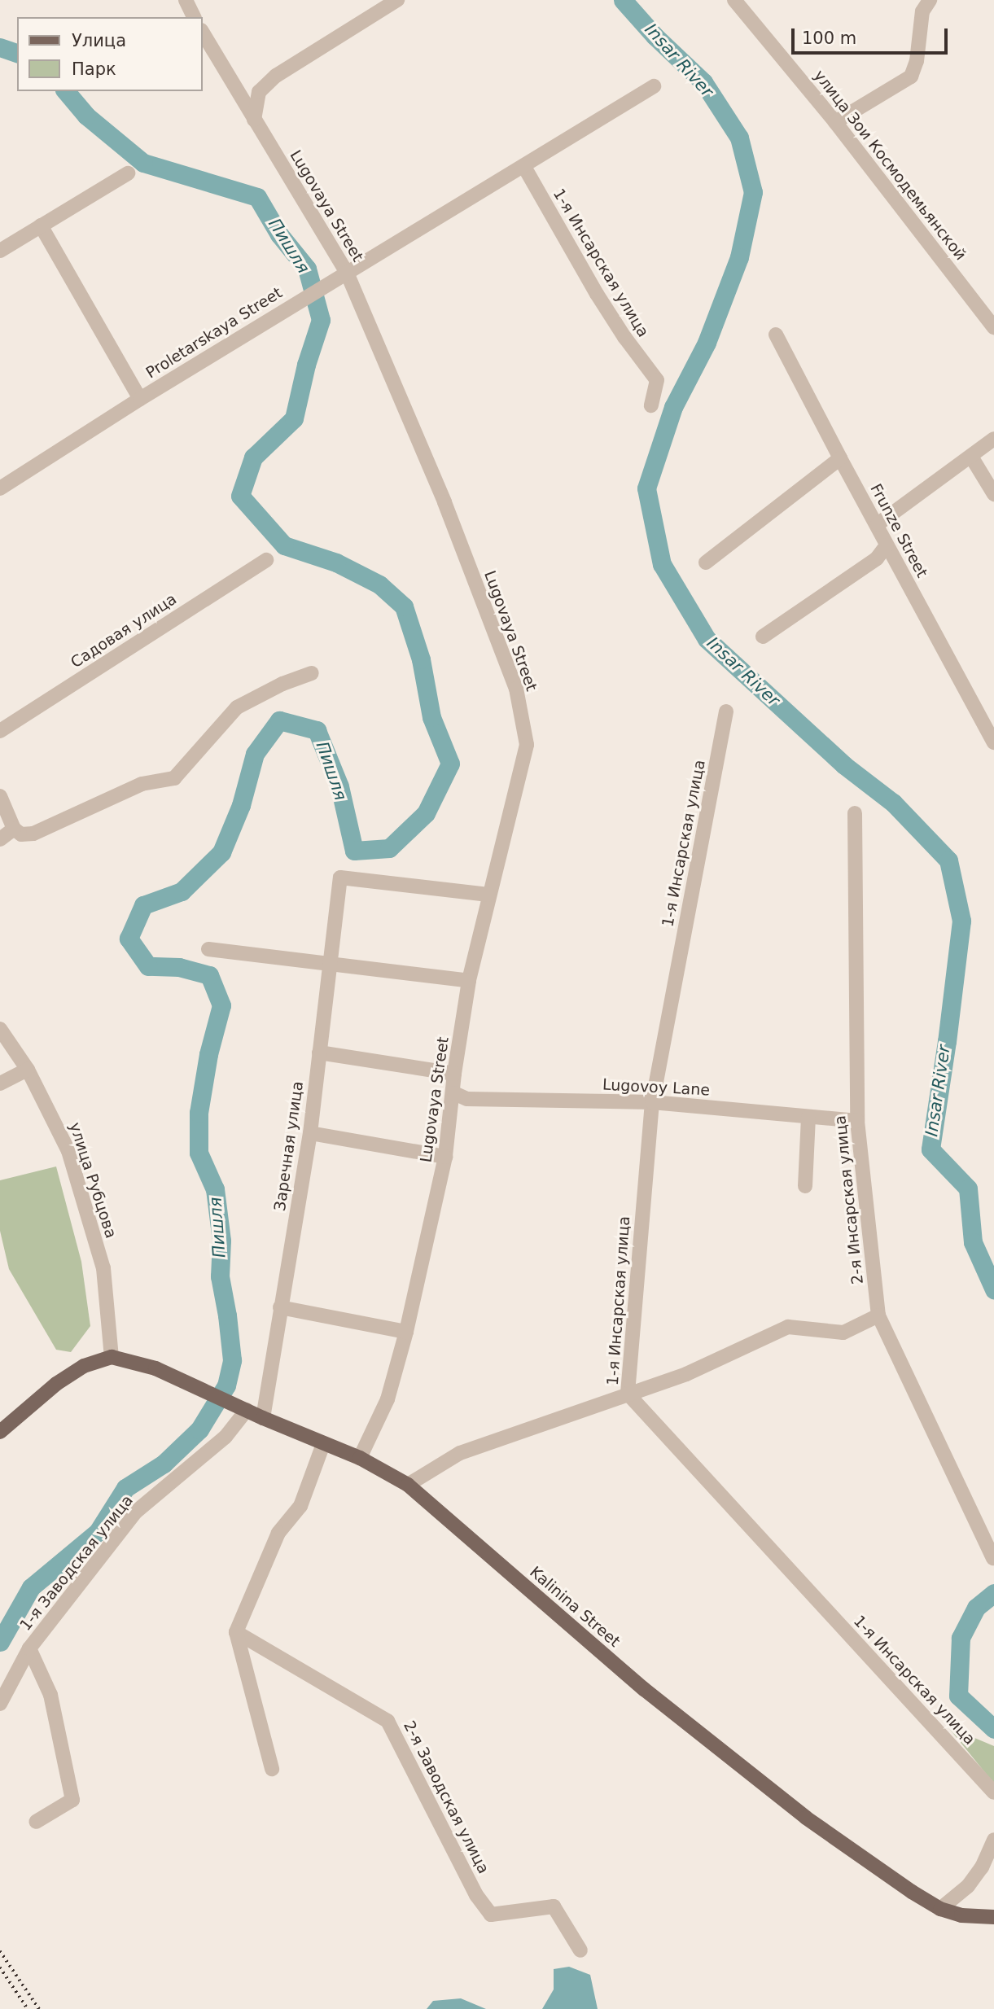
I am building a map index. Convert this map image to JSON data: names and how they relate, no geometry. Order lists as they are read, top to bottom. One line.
{"streets":{"main road":["Kalinina Street"],"street":["улица Зои Космодемьянской","Lugovaya Street","1-я Инсарская улица","Proletarskaya Street","Frunze Street","Садовая улица","Lugovoy Lane","Заречная улица","улица Рубцова","2-я Инсарская улица","1-я Заводская улица","2-я Заводская улица"]},"crossings":[["Lugovaya Street","Proletarskaya Street"],["Lugovaya Street","Lugovoy Lane"],["Lugovaya Street","Заречная улица"],["Lugovaya Street","Kalinina Street"],["1-я Инсарская улица","Proletarskaya Street"],["1-я Инсарская улица","Lugovoy Lane"],["Lugovoy Lane","2-я Инсарская улица"],["Заречная улица","Kalinina Street"],["улица Рубцова","Kalinina Street"],["1-я Заводская улица","Kalinina Street"]],"water":["Insar River","Пишля"],"legend":["Улица","Парк"],"scale_bar":"100 m"}
